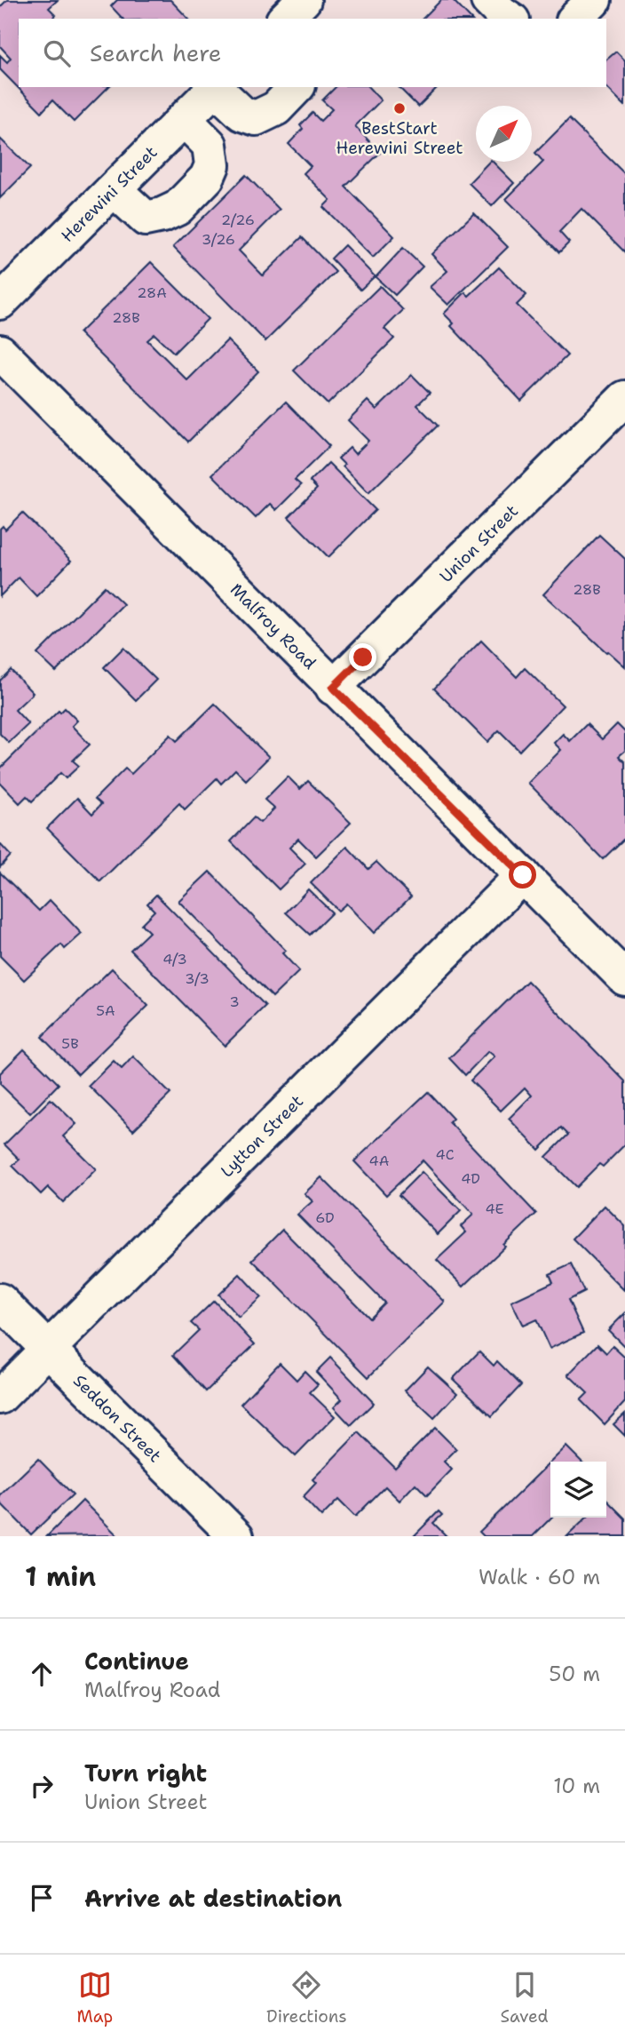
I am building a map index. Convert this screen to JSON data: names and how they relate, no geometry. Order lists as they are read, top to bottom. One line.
{"streets":{"street":["Herewini Street","Union Street","Malfroy Road","Lytton Street","Seddon Street"]},"crossings":[["Union Street","Malfroy Road"],["Malfroy Road","Lytton Street"],["Lytton Street","Seddon Street"]],"places":["BestStart Herewini Street"],"house_numbers":["2/26","3/26","28A","28B","28B","4/3","3/3","3","5A","5B","4C","4A","4D","4E","6D"],"north":"top right","page":{"search":"Search here","heading":["1 min","Walk · 60 m"],"list":[["Continue","Malfroy Road","50 m"],["Turn right","Union Street","10 m"],"Arrive at destination"],"nav":["Map","Directions","Saved"]}}
